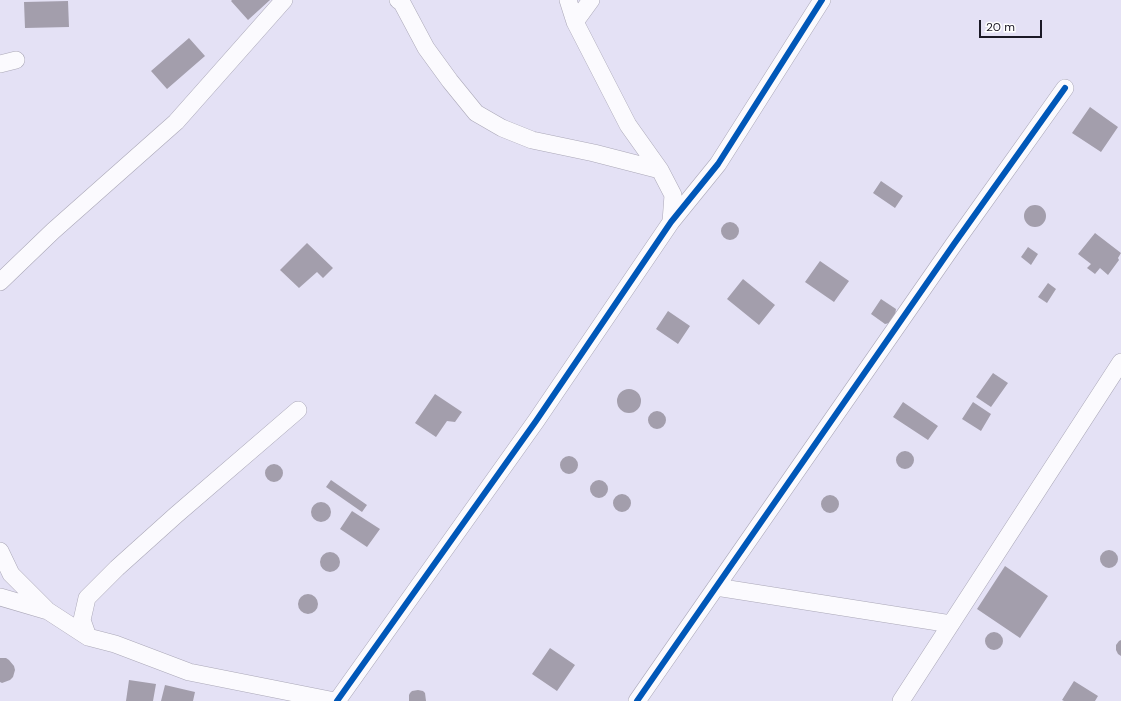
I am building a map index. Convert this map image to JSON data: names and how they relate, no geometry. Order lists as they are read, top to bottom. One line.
{"scale_bar":"20 m"}
